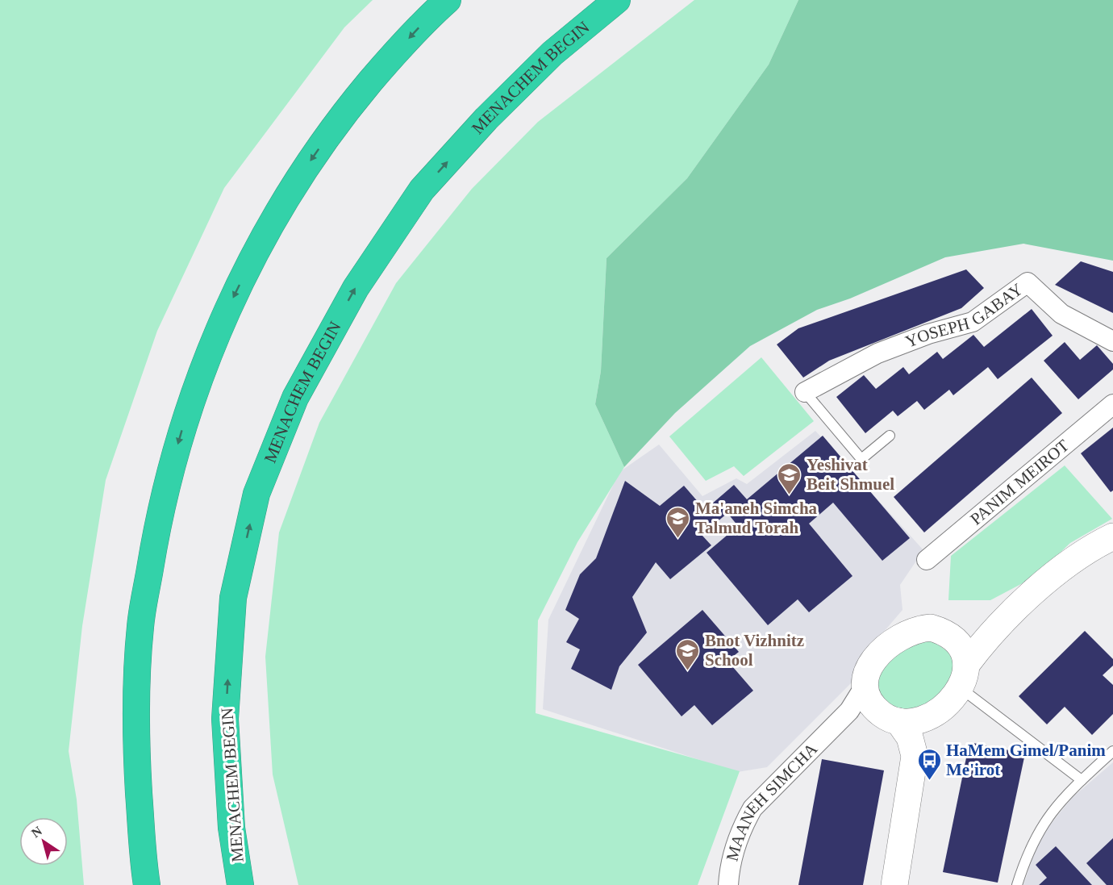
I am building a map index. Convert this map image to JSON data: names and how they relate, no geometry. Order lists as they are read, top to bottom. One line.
{"streets":{"highway":["MENACHEM BEGIN"],"street":["YOSEPH GABAY","PANIM MEIROT","MAANEH SIMCHA"]},"places":{"school or university":["Yeshivat Beit Shmuel","Ma'aneh Simcha Talmud Torah","Bnot Vizhnitz School"],"bus stop":["HaMem Gimel/Panim Me'irot"]},"north":"top left"}
